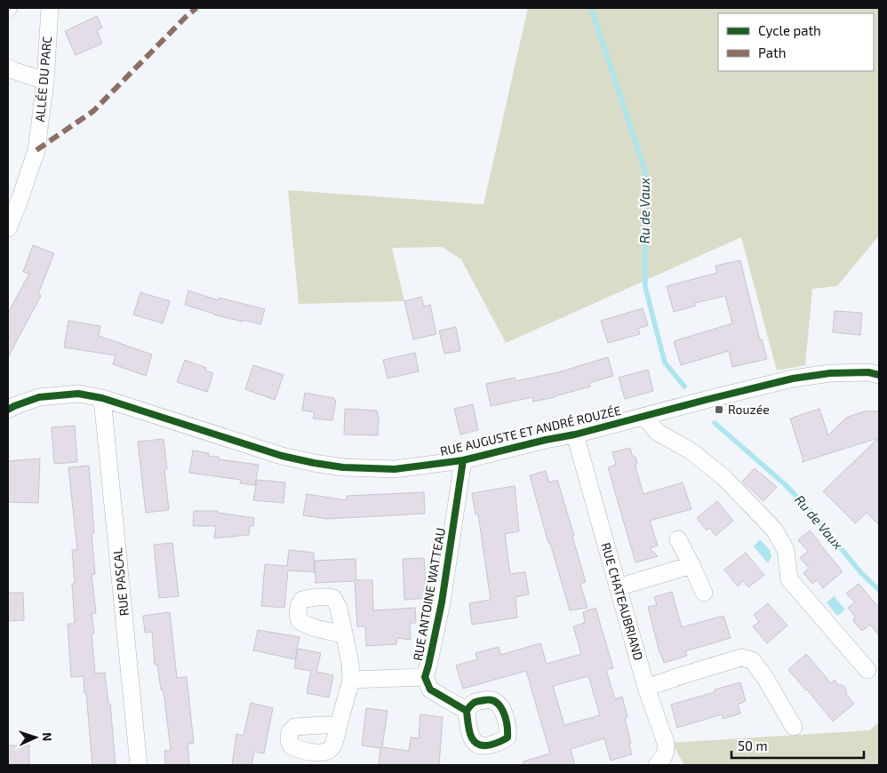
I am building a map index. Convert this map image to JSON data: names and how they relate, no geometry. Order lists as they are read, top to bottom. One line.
{"streets":{"street":["ALLÉE DU PARC","RUE AUGUSTE ET ANDRÉ ROUZÉE","RUE PASCAL","RUE ANTOINE WATTEAU","RUE CHATEAUBRIAND"]},"crossings":[["RUE AUGUSTE ET ANDRÉ ROUZÉE","RUE PASCAL"],["RUE AUGUSTE ET ANDRÉ ROUZÉE","RUE ANTOINE WATTEAU"],["RUE AUGUSTE ET ANDRÉ ROUZÉE","RUE CHATEAUBRIAND"]],"water":["Ru de Vaux"],"places":{"transit":["Rouzée"]},"legend":["Cycle path","Path"],"scale_bar":"50 m","north":"right"}
